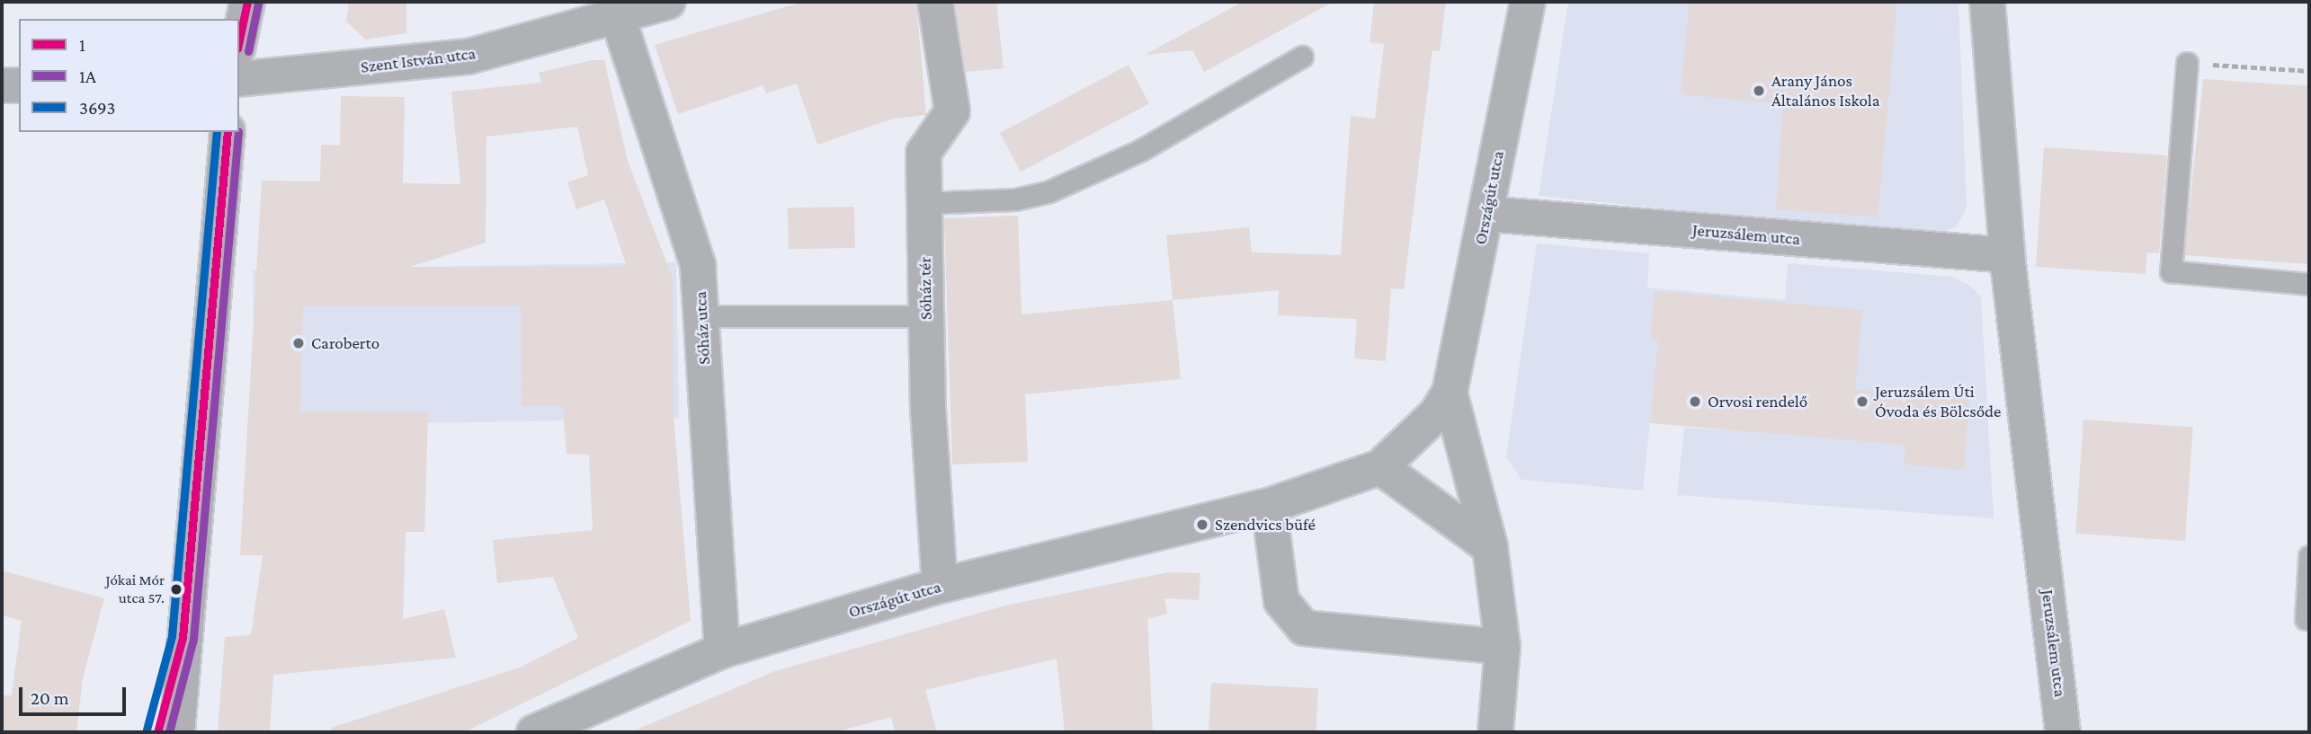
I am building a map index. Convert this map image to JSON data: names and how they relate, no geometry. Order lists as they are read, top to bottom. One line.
{"streets":{"street":["Szent István utca","Országút utca","Jeruzsálem utca","Sóház tér","Sóház utca"]},"crossings":[["Szent István utca","Sóház utca"],["Országút utca","Jeruzsálem utca"],["Országút utca","Sóház tér"],["Országút utca","Sóház utca"]],"places":["Arany János Általános Iskola","Caroberto","Orvosi rendelő","Jeruzsálem Úti Óvoda és Bölcsőde","Szendvics büfé","Jókai Mór utca 57."],"lines":["transit line 1","transit line 1A","transit line 3693"],"legend":["1","1A","3693"],"scale_bar":"20 m"}
